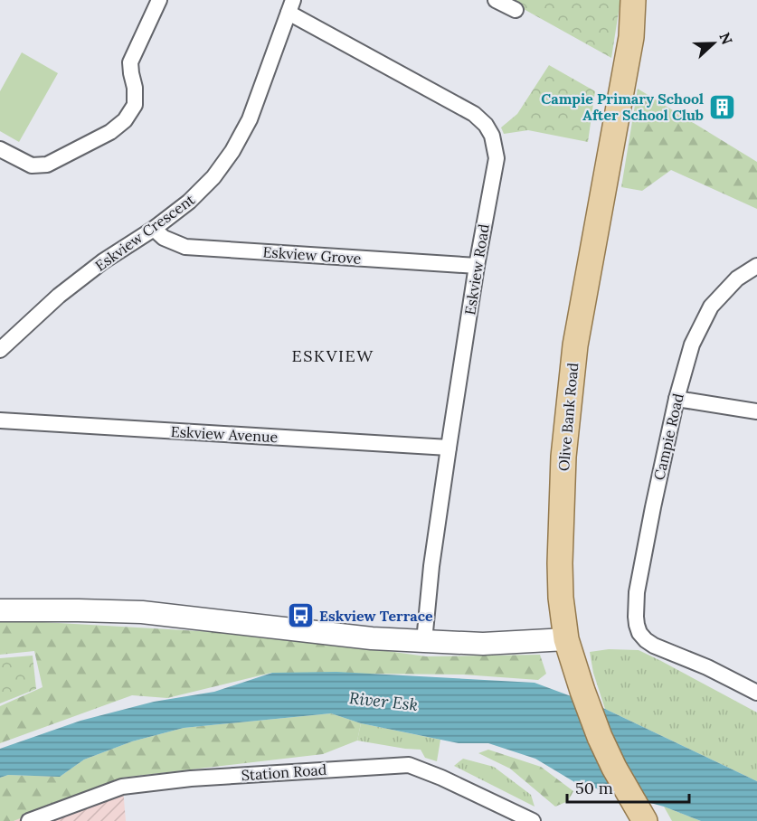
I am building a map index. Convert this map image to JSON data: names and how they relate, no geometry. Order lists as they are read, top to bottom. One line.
{"streets":{"main road":["Olive Bank Road"],"street":["Eskview Crescent","Eskview Grove","Eskview Road","Eskview Avenue","Campie Road","Station Road"]},"crossings":[["Eskview Crescent","Eskview Grove"],["Eskview Crescent","Eskview Road"],["Eskview Grove","Eskview Road"],["Eskview Road","Eskview Avenue"]],"districts":["ESKVIEW"],"water":["River Esk"],"places":{"building":["Campie Primary School After School Club"],"bus stop":["Eskview Terrace"]},"scale_bar":"50 m","north":"right"}
